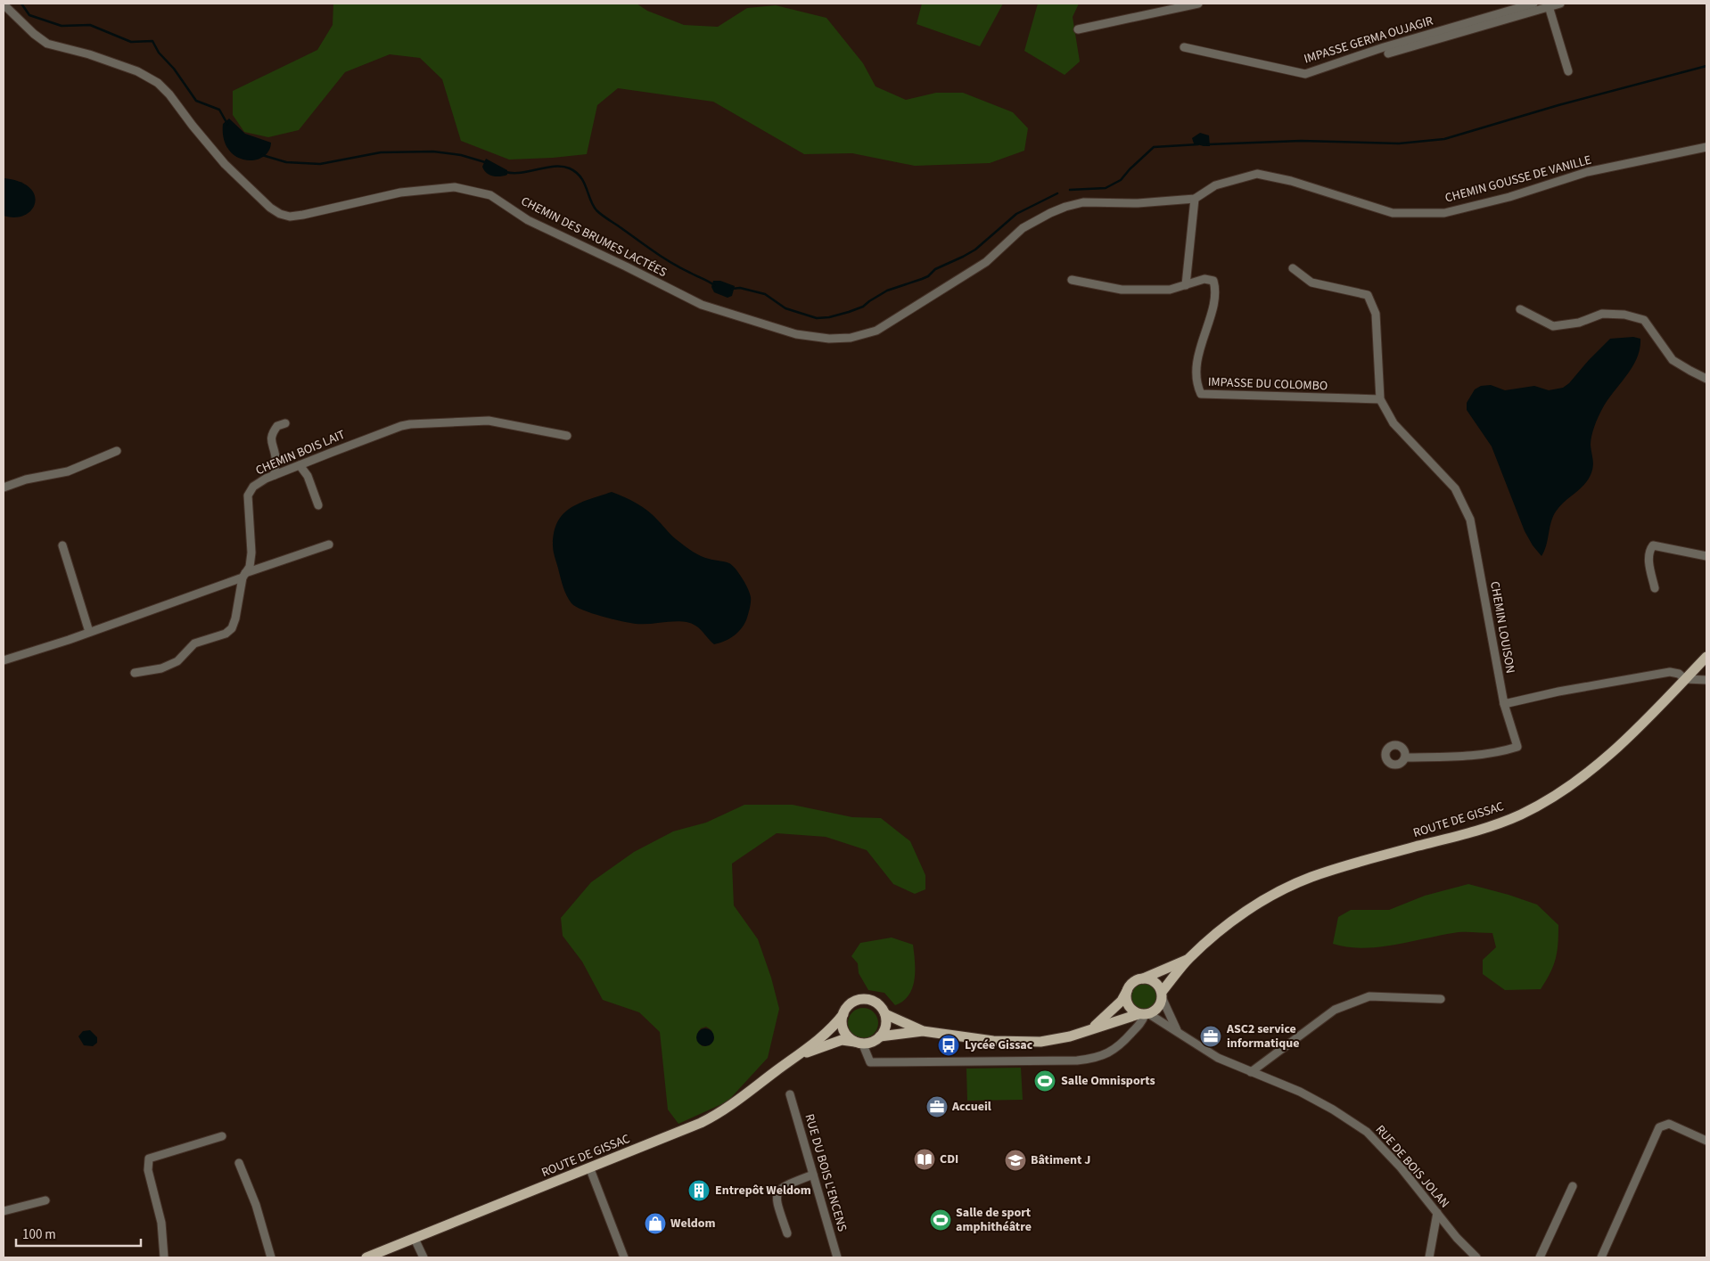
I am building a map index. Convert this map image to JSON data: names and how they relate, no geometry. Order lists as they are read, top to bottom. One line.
{"streets":{"main road":["ROUTE DE GISSAC"],"street":["IMPASSE GERMA OUJAGIR","CHEMIN GOUSSE DE VANILLE","CHEMIN DES BRUMES LACTÉES","IMPASSE DU COLOMBO","CHEMIN BOIS LAIT","CHEMIN LOUISON","RUE DE BOIS JOLAN","RUE DU BOIS L'ENCENS"]},"crossings":[["CHEMIN GOUSSE DE VANILLE","CHEMIN DES BRUMES LACTÉES"],["IMPASSE DU COLOMBO","CHEMIN LOUISON"],["ROUTE DE GISSAC","RUE DE BOIS JOLAN"]],"places":{"office":["ASC2 service informatique","Accueil"],"bus stop":["Lycée Gissac"],"sports":["Salle Omnisports","Salle de sport amphithéâtre"],"library":["CDI"],"school or university":["Bâtiment J"],"building":["Entrepôt Weldom"],"shop":["Weldom"]},"scale_bar":"100 m"}
